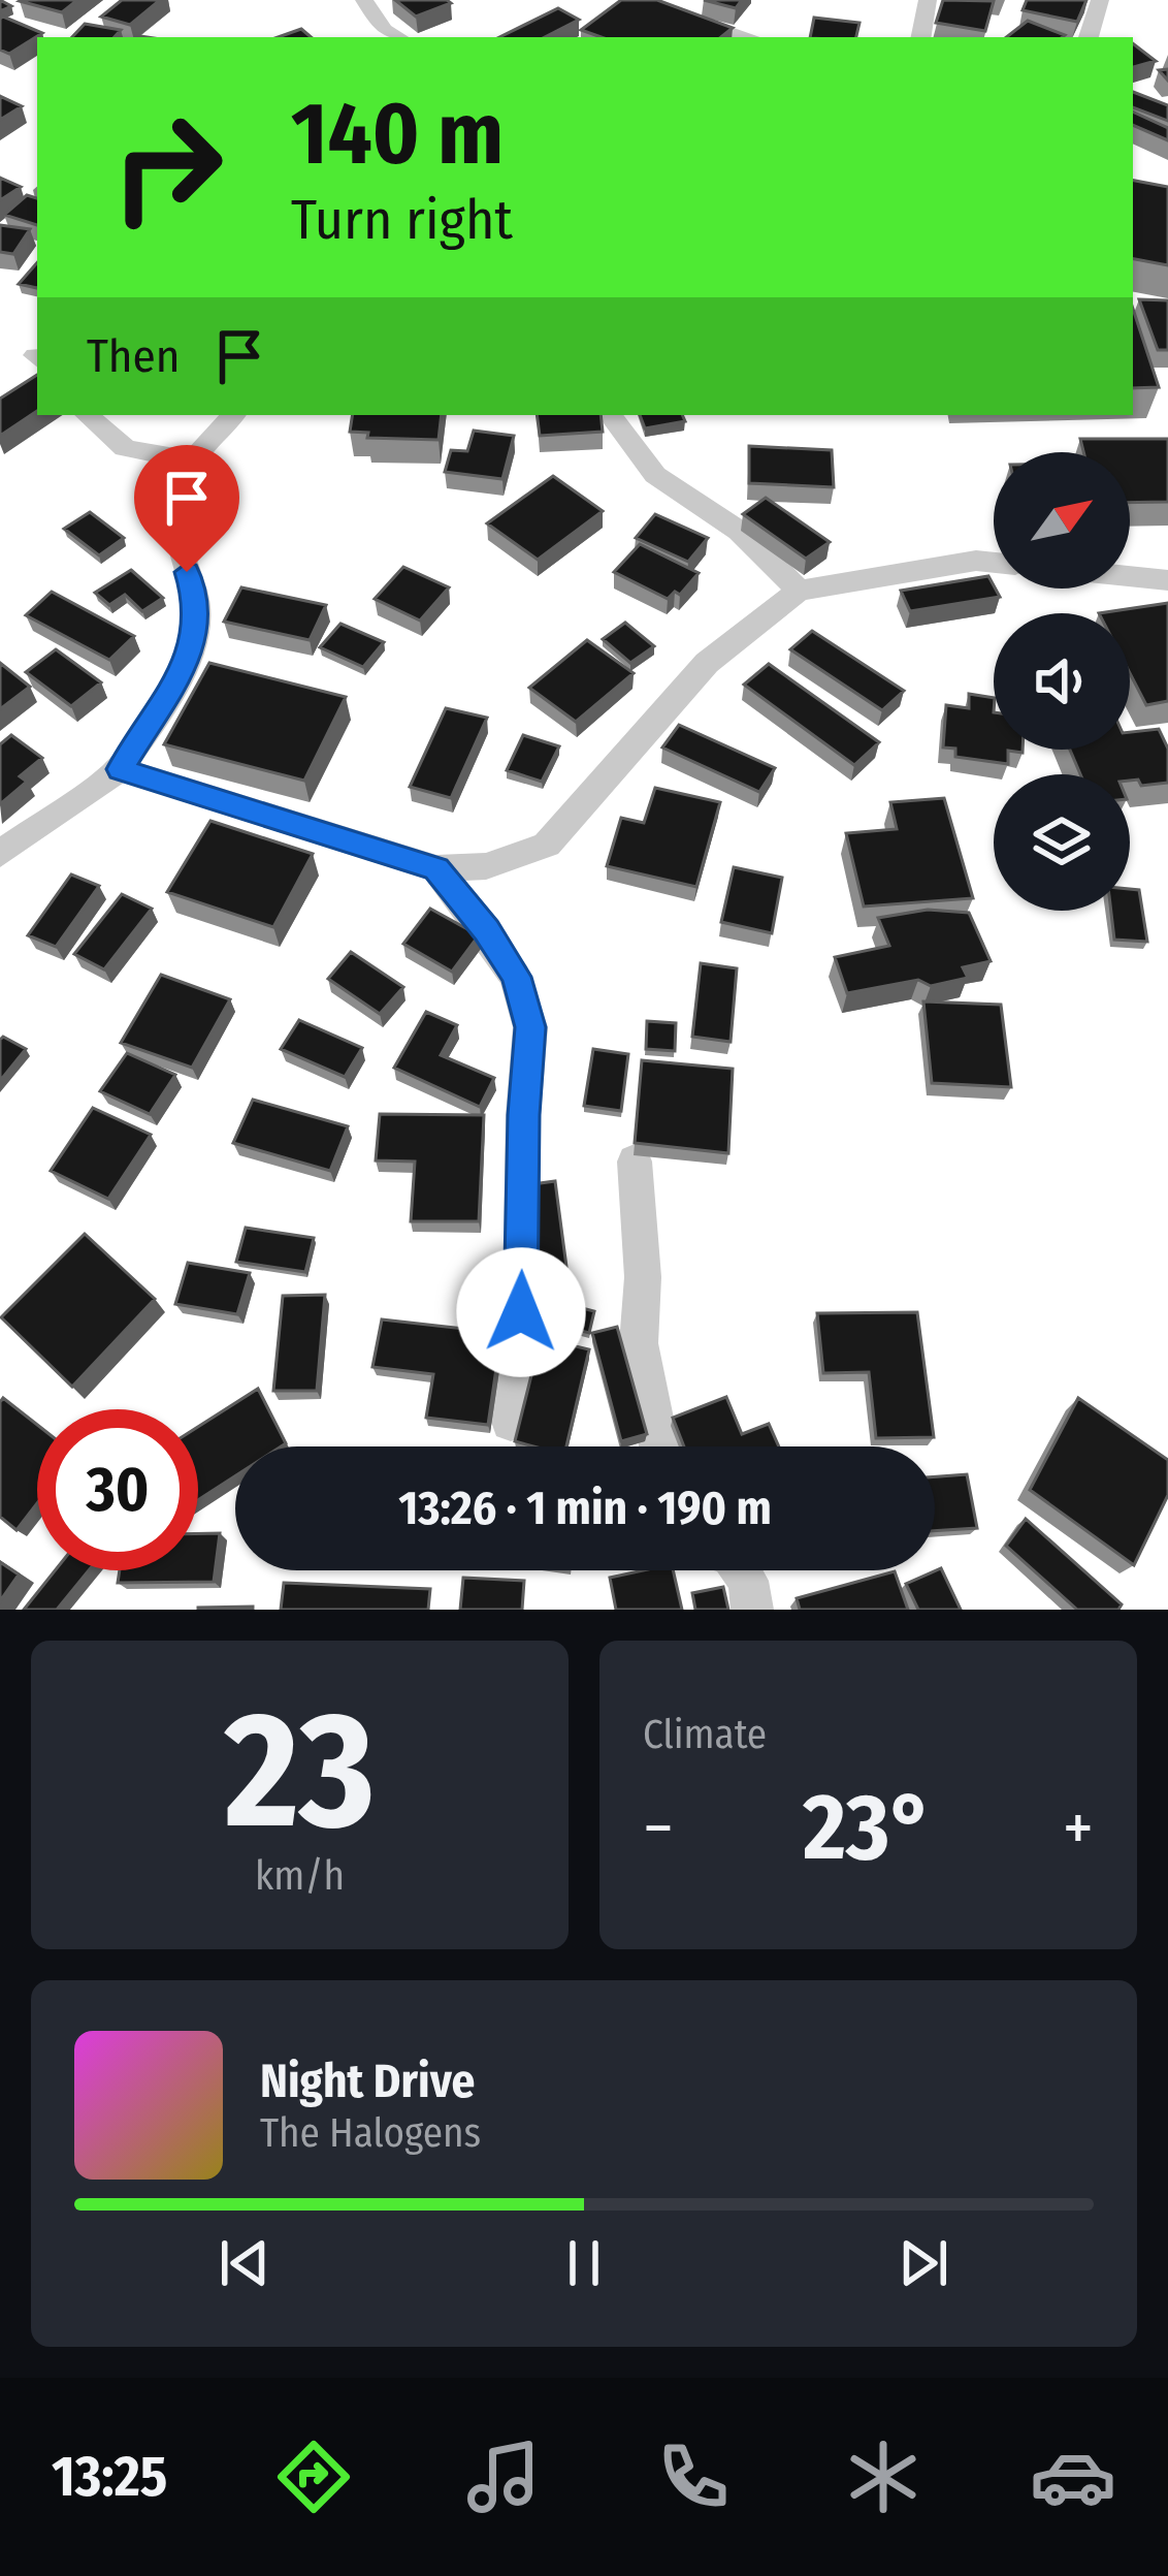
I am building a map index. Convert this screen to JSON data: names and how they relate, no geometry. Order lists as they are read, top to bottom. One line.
{"north":"top right","page":{"turn":["140 m","Turn right"],"then":"Then","limit":"30","trip":"13:26 · 1 min · 190 m","tile":[["23","km/h"],"Climate"],"heat":["−","23°","+"],"song":["Night Drive","The Halogens"],"tabs":"13:25"}}
